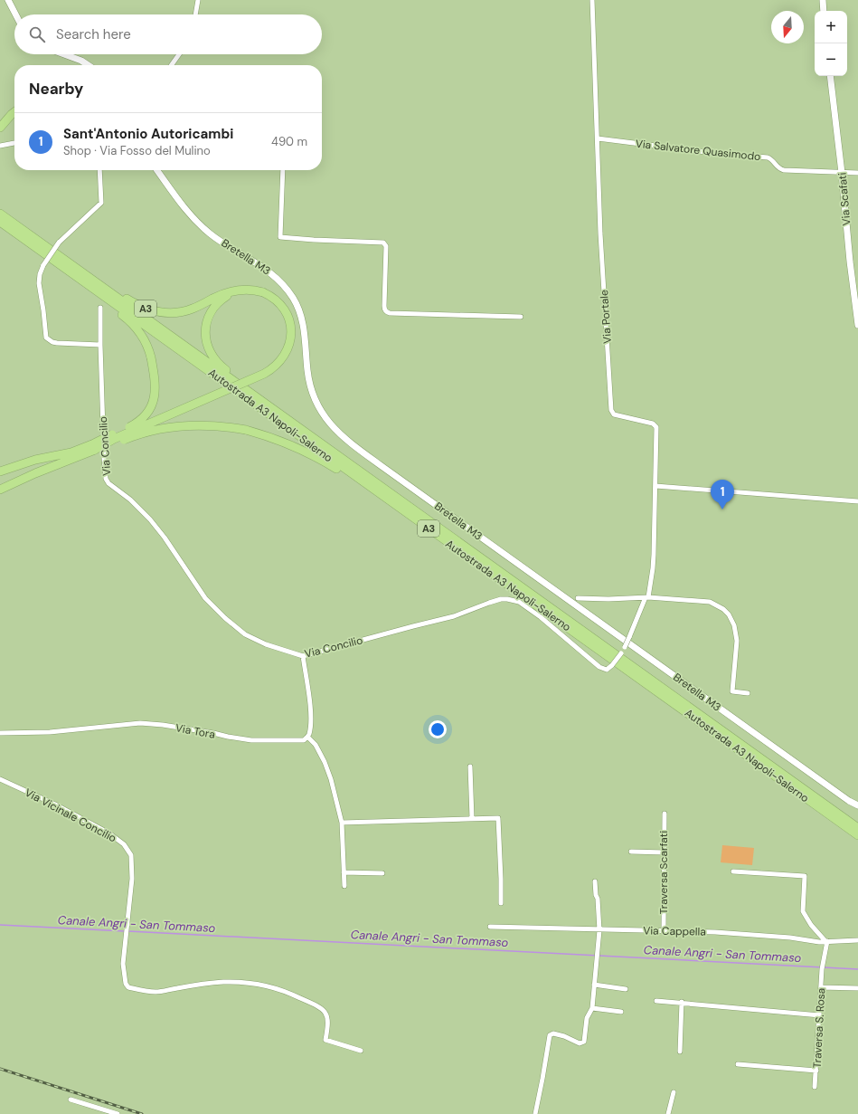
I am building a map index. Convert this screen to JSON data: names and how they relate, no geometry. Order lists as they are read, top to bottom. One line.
{"streets":{"highway":["A3","Autostrada A3 Napoli-Salerno"],"street":["Via Salvatore Quasimodo","Via Scafati","Bretella M3","Via Portale","Via Concilio","Via Tora","Via Vicinale Concilio","Traversa Scarfati","Via Cappella","Traversa S. Rosa"]},"crossings":[["Via Salvatore Quasimodo","Via Scafati"],["Via Salvatore Quasimodo","Via Portale"],["A3","Autostrada A3 Napoli-Salerno"],["Via Portale","Via Concilio"],["Traversa Scarfati","Via Cappella"],["Via Cappella","Traversa S. Rosa"]],"water":["Canale Angri - San Tommaso"],"north":"bottom","page":{"map_buttons":["+","−"],"search":"Search here","heading":"Nearby","list":[{"mark":"1","name":"Sant'Antonio Autoricambi","note":"Shop · Via Fosso del Mulino","value":"490 m"}],"pins":"1"}}
